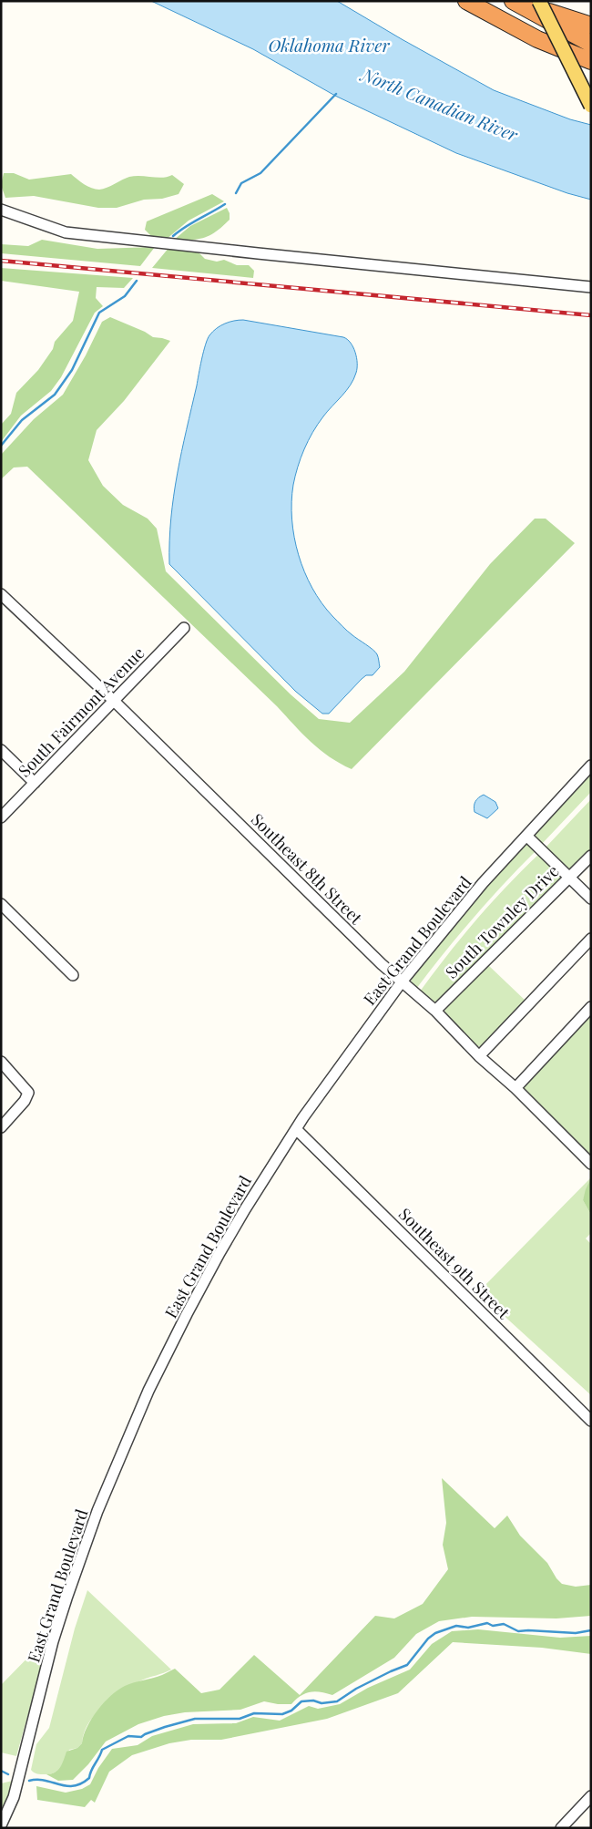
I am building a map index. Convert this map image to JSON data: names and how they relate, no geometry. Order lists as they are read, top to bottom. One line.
{"streets":{"street":["South Fairmont Avenue","Southeast 8th Street","South Townley Drive","East Grand Boulevard","Southeast 9th Street"]},"crossings":[["South Fairmont Avenue","Southeast 8th Street"],["Southeast 8th Street","South Townley Drive"],["Southeast 8th Street","East Grand Boulevard"],["East Grand Boulevard","Southeast 9th Street"]],"water":["Oklahoma River","North Canadian River"]}
